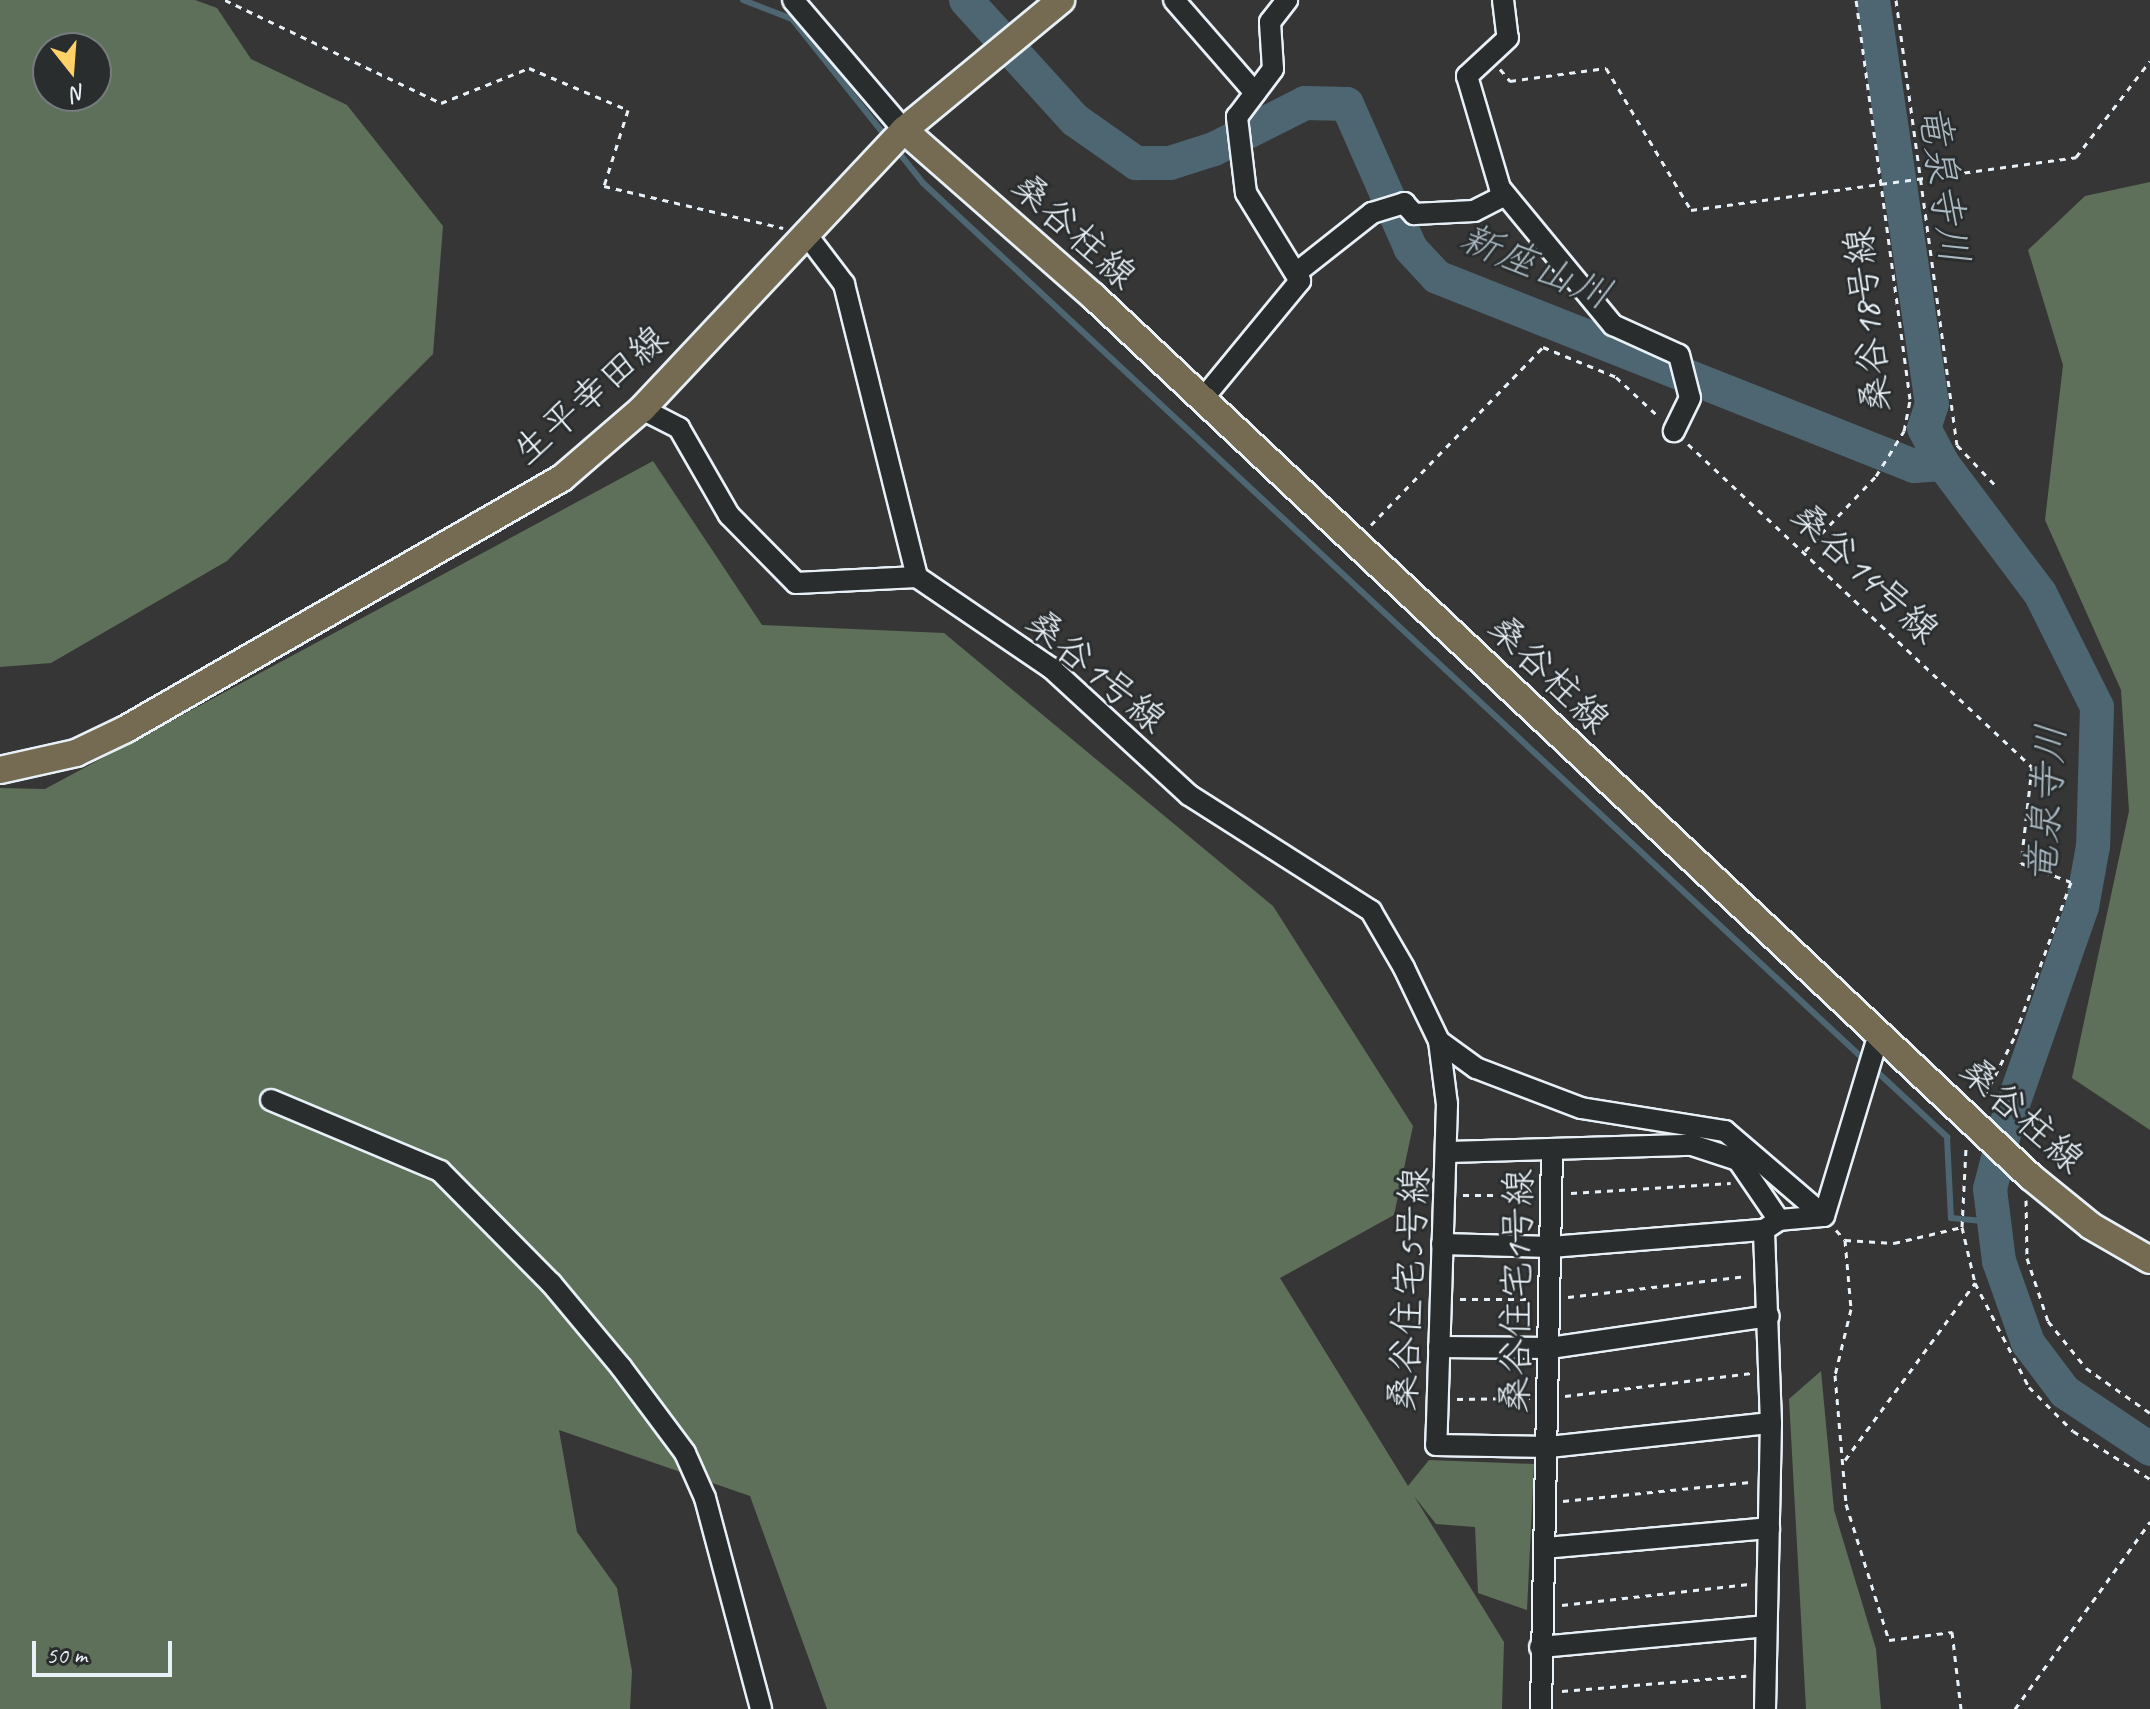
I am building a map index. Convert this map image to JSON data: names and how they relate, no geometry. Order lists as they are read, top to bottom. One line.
{"streets":{"main road":["桑谷柱線","生平幸田線"],"street":["桑谷1号線","桑谷住宅5号線","桑谷住宅1号線"],"path":["桑谷18号線","桑谷14号線"]},"crossings":[["桑谷柱線","生平幸田線"],["桑谷柱線","桑谷14号線"],["桑谷18号線","桑谷14号線"],["桑谷1号線","桑谷住宅5号線"],["桑谷住宅5号線","桑谷住宅1号線"]],"water":["竜泉寺川","新座山川"],"scale_bar":"50 m","north":"bottom"}
